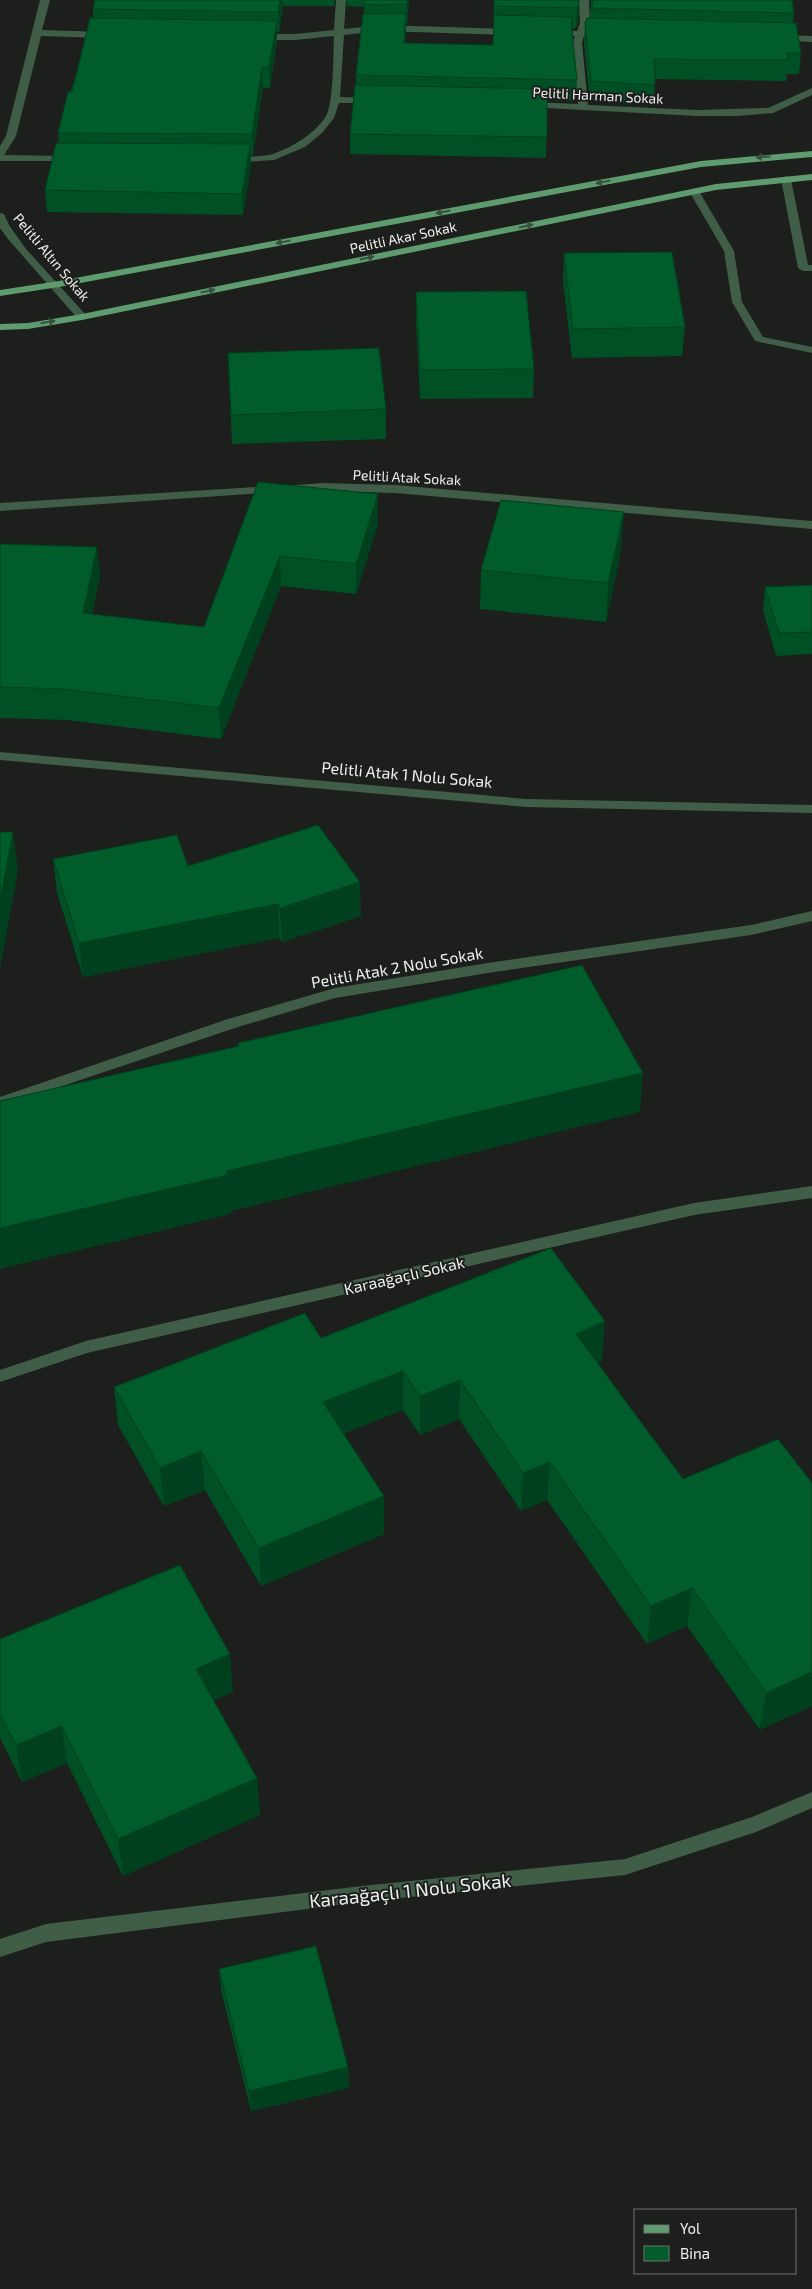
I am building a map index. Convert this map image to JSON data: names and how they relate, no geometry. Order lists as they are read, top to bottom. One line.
{"streets":{"main road":["Pelitli Akar Sokak"],"street":["Pelitli Harman Sokak","Pelitli Altın Sokak","Pelitli Atak Sokak","Pelitli Atak 1 Nolu Sokak","Pelitli Atak 2 Nolu Sokak","Karaağaçlı Sokak","Karaağaçlı 1 Nolu Sokak"]},"crossings":[["Pelitli Akar Sokak","Pelitli Altın Sokak"]],"legend":["Yol","Bina"]}
